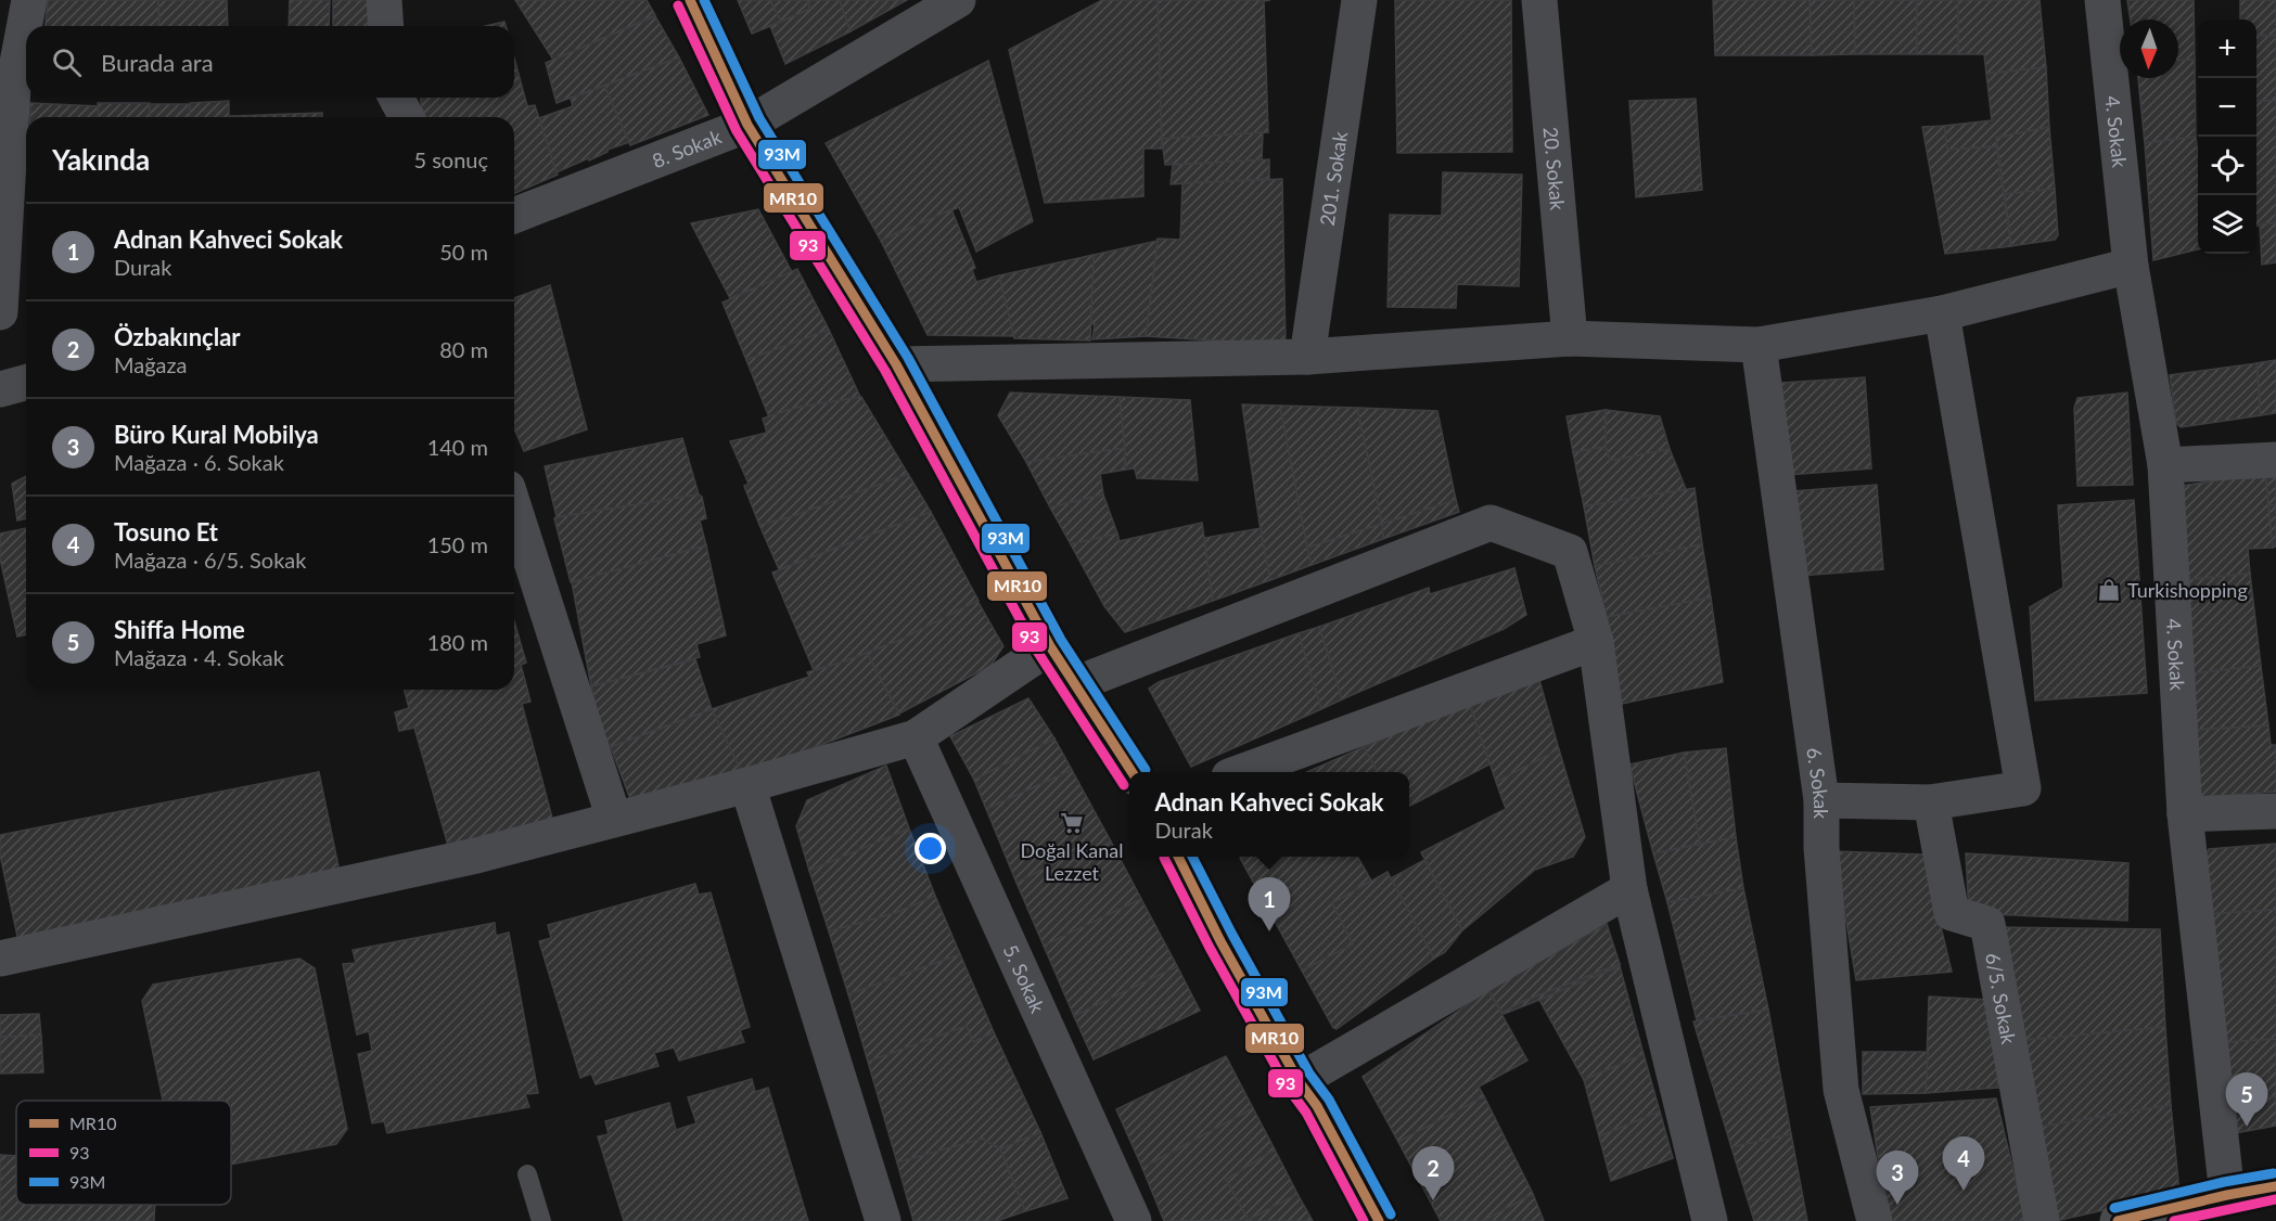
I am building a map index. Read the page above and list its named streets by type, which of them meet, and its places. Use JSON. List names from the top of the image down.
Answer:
{
  "streets": {
    "street": [
      "4. Sokak",
      "8. Sokak",
      "20. Sokak",
      "201. Sokak",
      "6. Sokak",
      "5. Sokak",
      "6/5. Sokak"
    ]
  },
  "places": {
    "shop": ["Turkishopping"],
    "supermarket": ["Doğal Kanal Lezzet"]
  },
  "lines": ["transit line MR10", "transit line 93M", "transit line 93"],
  "legend": ["MR10", "93", "93M"],
  "north": "bottom",
  "page": {
    "map_buttons": ["+", "−"],
    "search": "Burada ara",
    "heading": ["Yakında", "5 sonuç"],
    "list": [
      {
        "mark": "1",
        "name": "Adnan Kahveci Sokak",
        "note": "Durak",
        "value": "50 m"
      },
      {
        "mark": "2",
        "name": "Özbakınçlar",
        "note": "Mağaza",
        "value": "80 m"
      },
      {
        "mark": "3",
        "name": "Büro Kural Mobilya",
        "note": "Mağaza · 6. Sokak",
        "value": "140 m"
      },
      {
        "mark": "4",
        "name": "Tosuno Et",
        "note": "Mağaza · 6/5. Sokak",
        "value": "150 m"
      },
      {
        "mark": "5",
        "name": "Shiffa Home",
        "note": "Mağaza · 4. Sokak",
        "value": "180 m"
      }
    ],
    "popup": ["Adnan Kahveci Sokak", "Durak"],
    "pins": [
      "1",
      "5",
      "4",
      "2",
      "3"
    ]
  }
}
